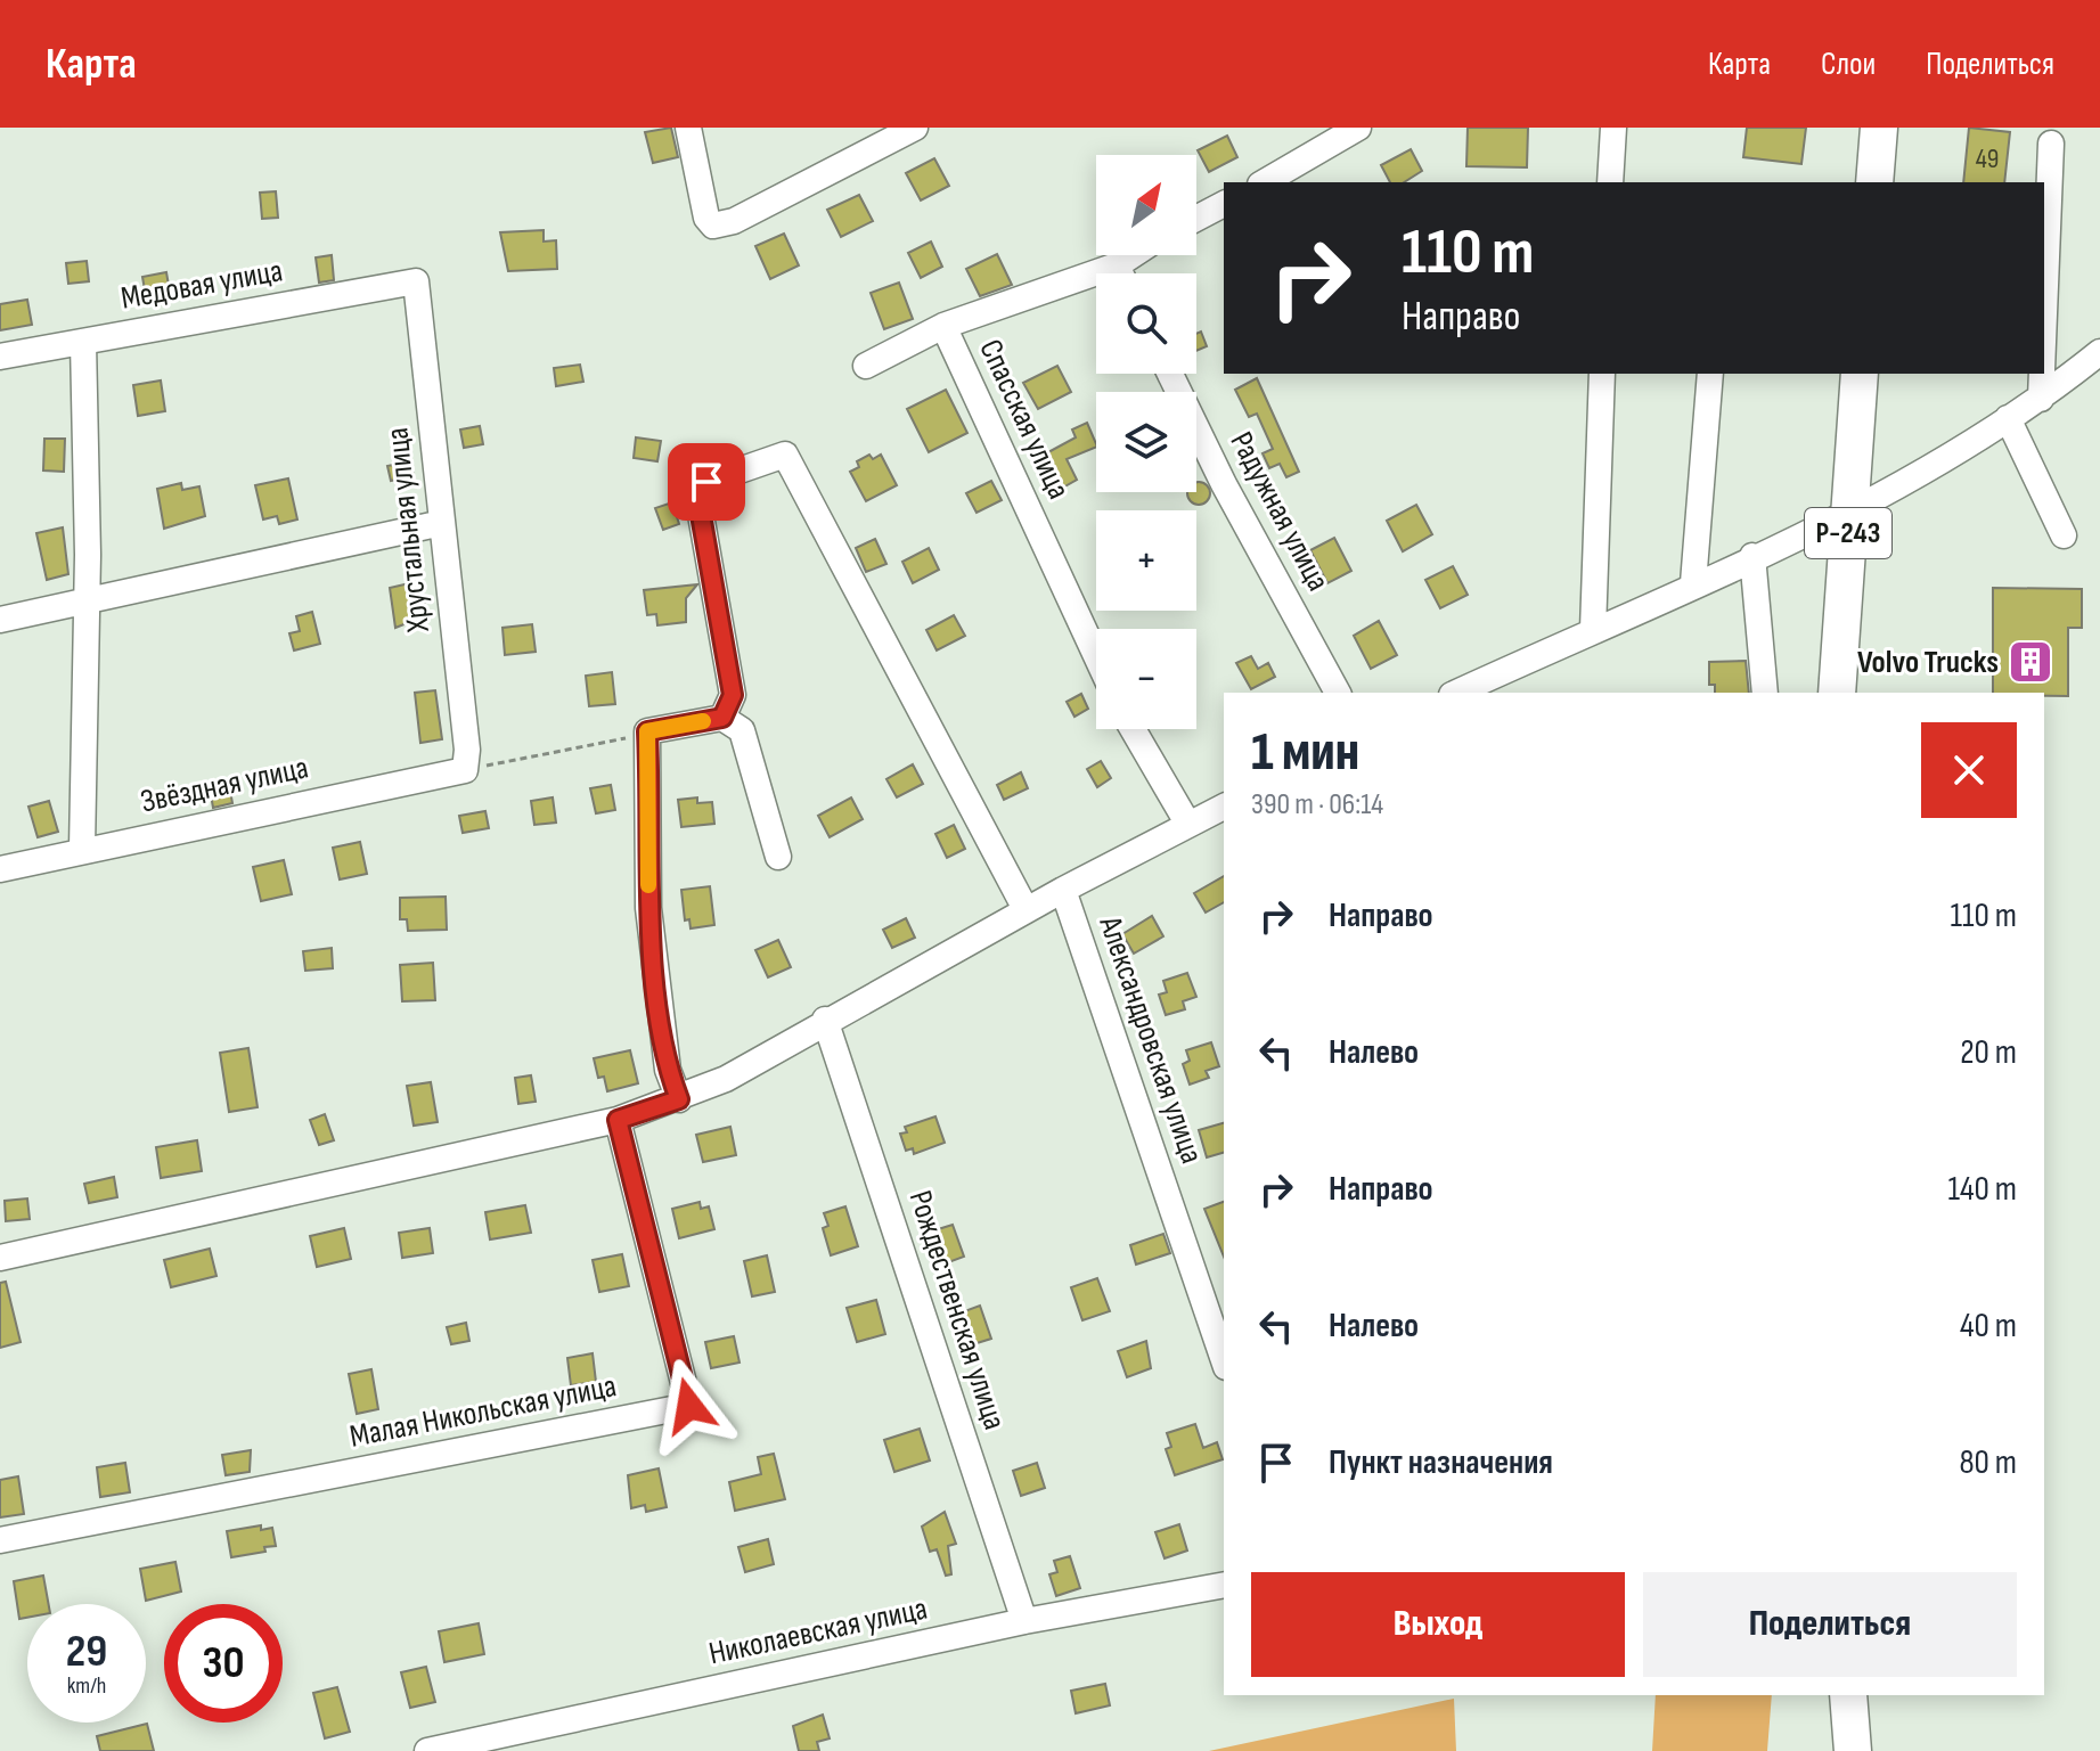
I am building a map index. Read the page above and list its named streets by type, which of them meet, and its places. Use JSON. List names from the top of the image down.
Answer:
{
  "streets": {
    "highway": ["Р-243"],
    "street": [
      "Медовая улица",
      "Спасская улица",
      "Радужная улица",
      "Хрустальная улица",
      "Звёздная улица",
      "Александровская улица",
      "Рождественская улица",
      "Малая Никольская улица",
      "Николаевская улица"
    ]
  },
  "crossings": [
    ["Медовая улица", "Хрустальная улица"],
    ["Хрустальная улица", "Звёздная улица"],
    ["Рождественская улица", "Николаевская улица"]
  ],
  "places": {
    "building": ["Volvo Trucks"]
  },
  "house_numbers": ["49"],
  "north": "top right",
  "page": {
    "header": "Карта",
    "nav": ["Карта", "Слои", "Поделиться"],
    "map_buttons": ["+", "−"],
    "turn": ["110 m", "Направо"],
    "heading": ["1 мин", "390 m · 06:14"],
    "list": [
      {
        "name": "Направо",
        "value": "110 m"
      },
      {
        "name": "Налево",
        "value": "20 m"
      },
      {
        "name": "Направо",
        "value": "140 m"
      },
      {
        "name": "Налево",
        "value": "40 m"
      },
      {
        "name": "Пункт назначения",
        "value": "80 m"
      }
    ],
    "buttons": ["Выход", "Поделиться"],
    "speed": "29 km/h",
    "limit": "30"
  }
}
